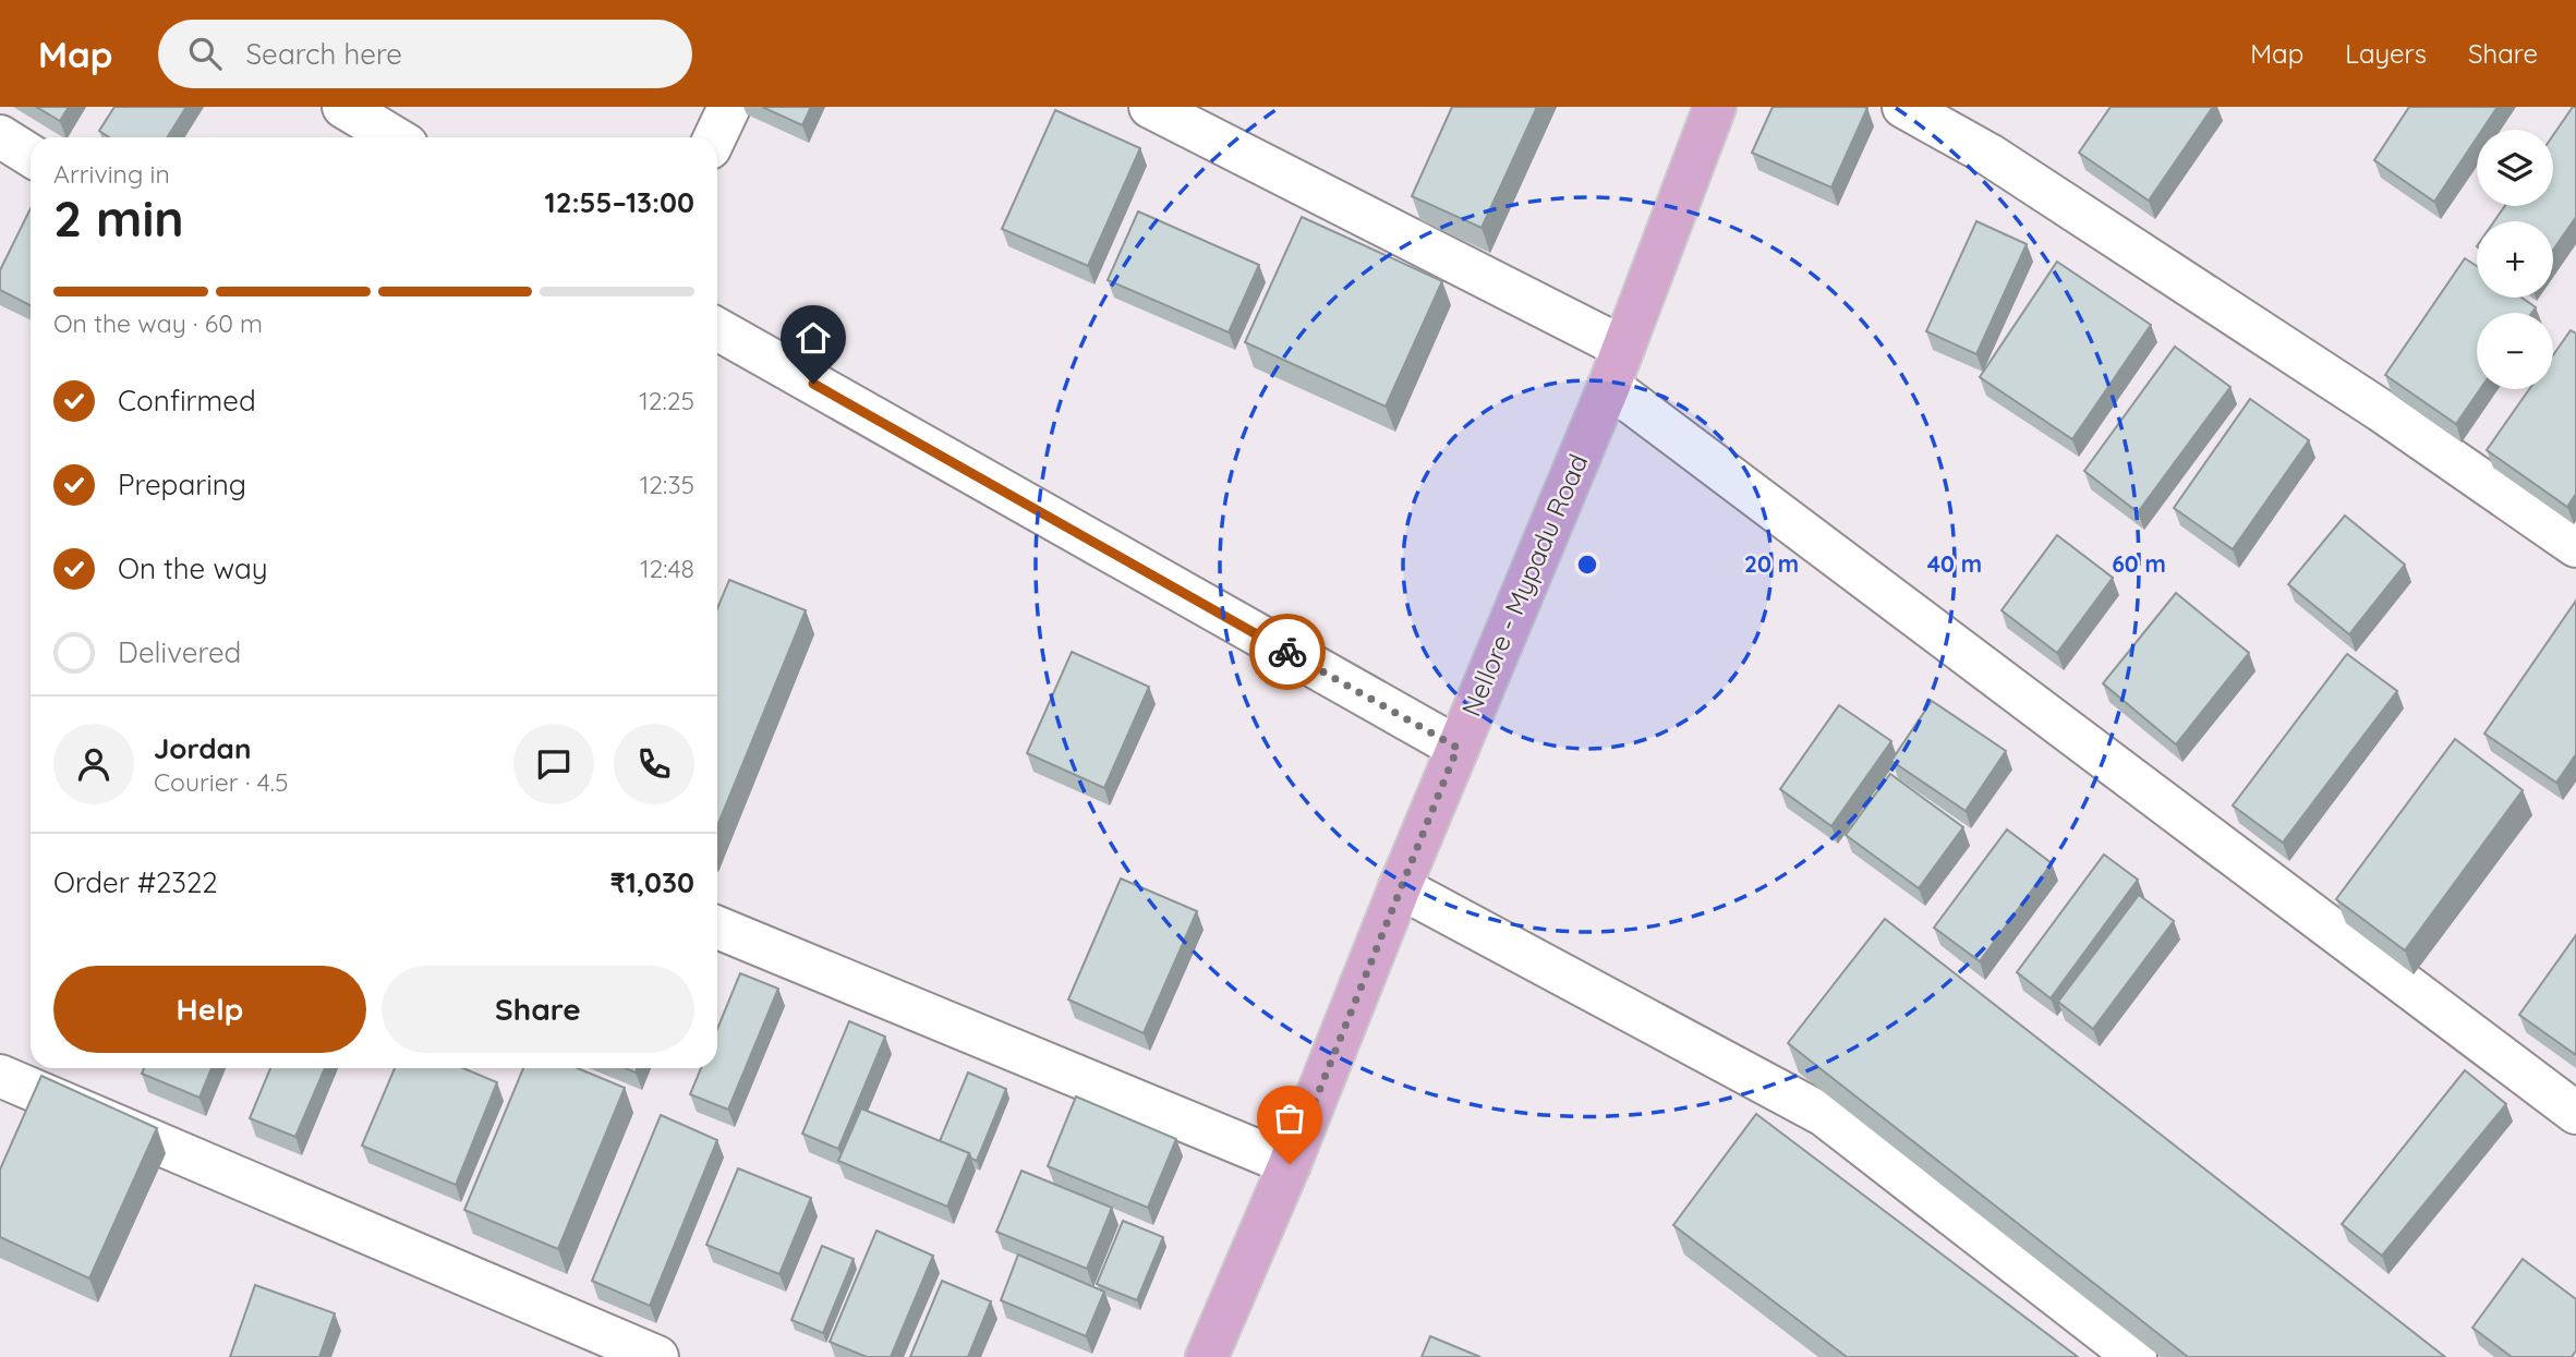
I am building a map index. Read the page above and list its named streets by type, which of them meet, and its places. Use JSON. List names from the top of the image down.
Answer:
{
  "streets": {
    "main road": ["Nellore - Mypadu Road"]
  },
  "page": {
    "header": "Map",
    "search": "Search here",
    "nav": ["Map", "Layers", "Share"],
    "map_buttons": ["+", "−"],
    "heading": ["2 min", "Arriving in", "12:55–13:00"],
    "panel": [
      "Jordan",
      "Courier · 4.5",
      "Order #2322",
      "₹1,030"
    ],
    "bar": "On the way · 60 m",
    "list": [
      ["Confirmed", "12:25"],
      ["Preparing", "12:35"],
      ["On the way", "12:48"],
      "Delivered"
    ],
    "buttons": ["Help", "Share"]
  },
  "rings": ["20 m", "40 m", "60 m"]
}
